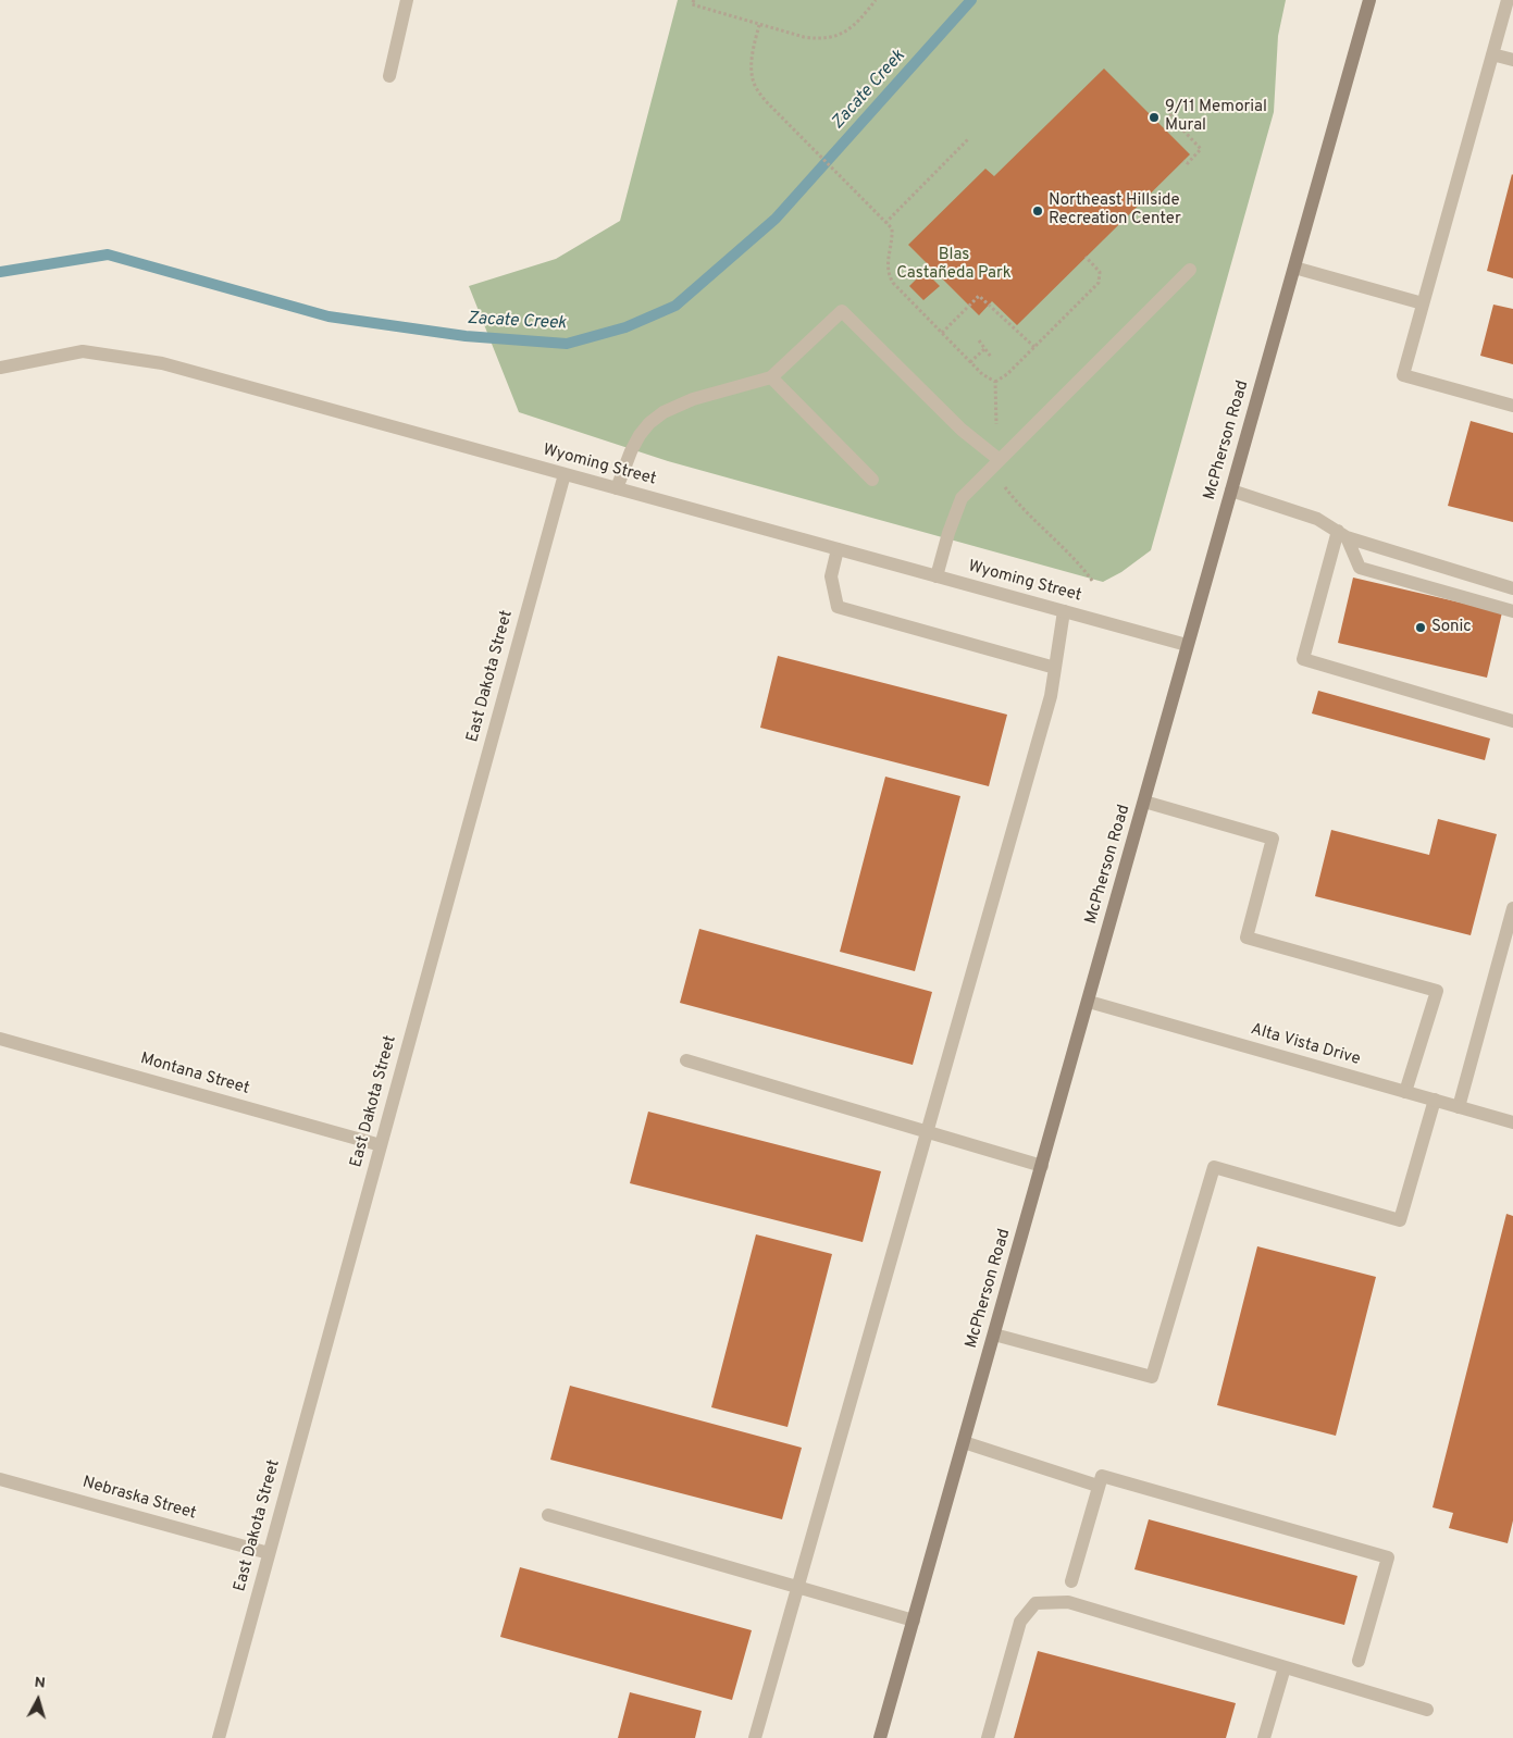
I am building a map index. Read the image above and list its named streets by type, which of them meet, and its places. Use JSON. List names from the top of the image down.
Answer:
{
  "streets": {
    "main road": ["McPherson Road"],
    "street": [
      "Wyoming Street",
      "East Dakota Street",
      "Alta Vista Drive",
      "Montana Street",
      "Nebraska Street"
    ]
  },
  "crossings": [
    ["McPherson Road", "Wyoming Street"],
    ["McPherson Road", "Alta Vista Drive"],
    ["Wyoming Street", "East Dakota Street"],
    ["East Dakota Street", "Montana Street"],
    ["East Dakota Street", "Nebraska Street"]
  ],
  "water": ["Zacate Creek"],
  "parks": ["Blas Castañeda Park"],
  "places": ["9/11 Memorial Mural", "Northeast Hillside Recreation Center", "Sonic"],
  "north": "top"
}
